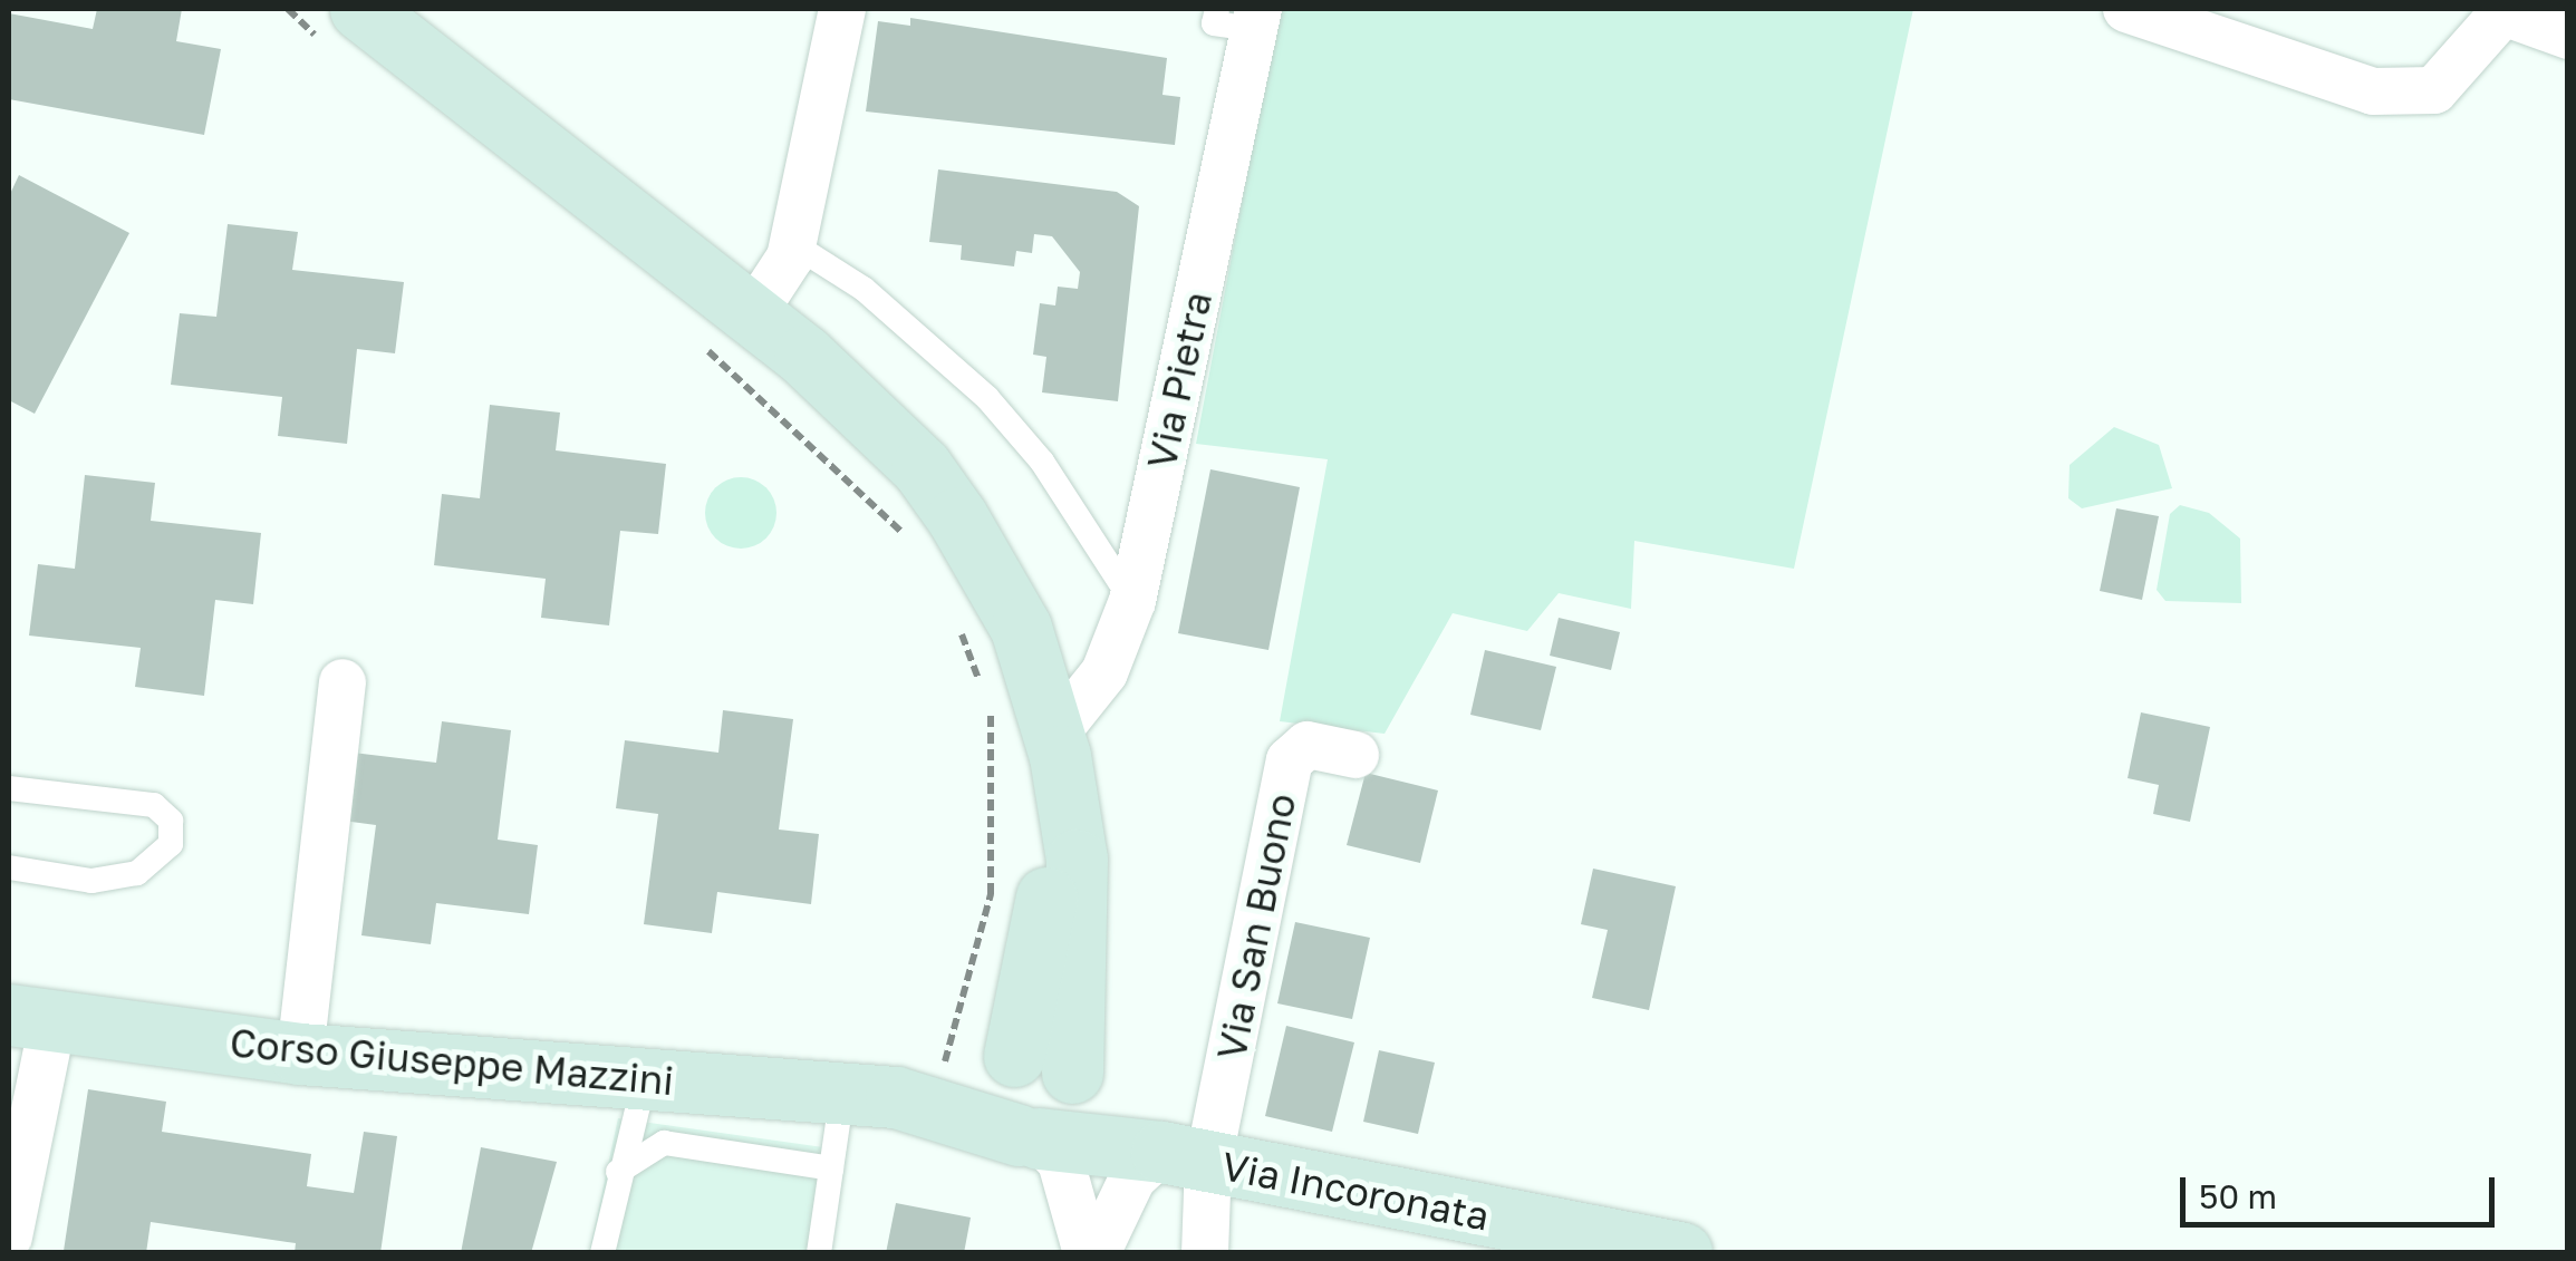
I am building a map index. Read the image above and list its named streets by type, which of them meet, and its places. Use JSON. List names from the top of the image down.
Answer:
{
  "streets": {
    "main road": ["Corso Giuseppe Mazzini", "Via Incoronata"],
    "street": ["Via Pietra", "Via San Buono"]
  },
  "crossings": [
    ["Via San Buono", "Via Incoronata"],
    ["Corso Giuseppe Mazzini", "Via Incoronata"]
  ],
  "scale_bar": "50 m"
}
